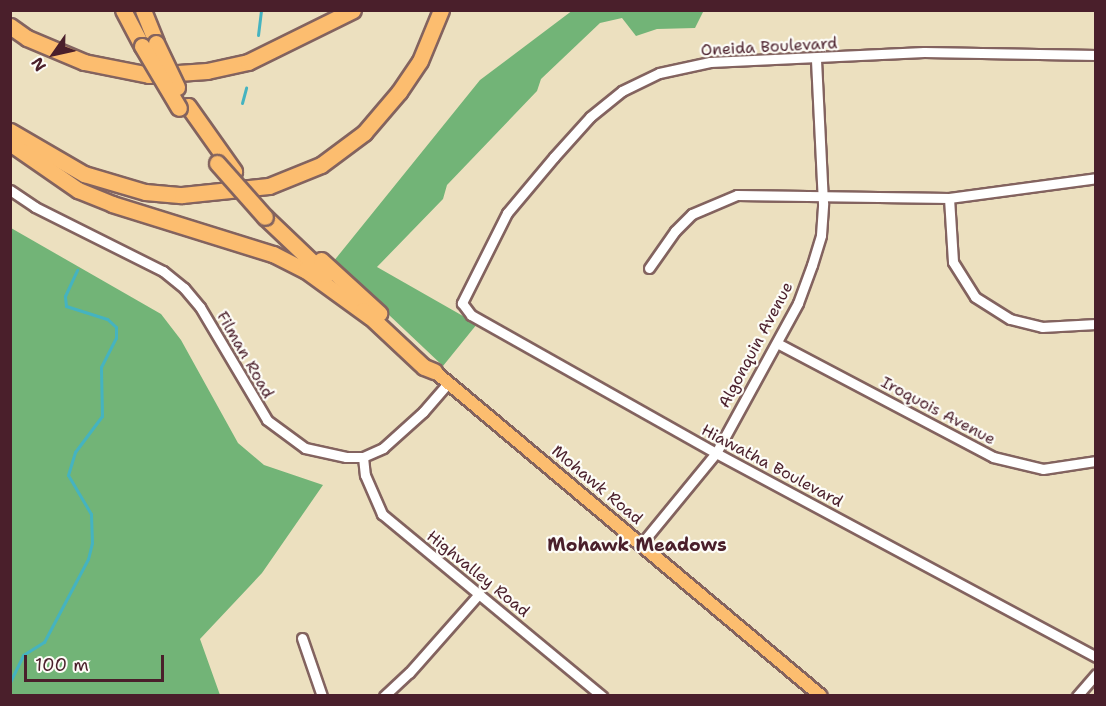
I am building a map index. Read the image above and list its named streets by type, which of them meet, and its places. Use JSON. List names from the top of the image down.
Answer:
{
  "streets": {
    "main road": ["Mohawk Road"],
    "street": [
      "Oneida Boulevard",
      "Algonquin Avenue",
      "Filman Road",
      "Iroquois Avenue",
      "Hiawatha Boulevard",
      "Highvalley Road"
    ]
  },
  "crossings": [
    ["Oneida Boulevard", "Algonquin Avenue"],
    ["Oneida Boulevard", "Hiawatha Boulevard"],
    ["Algonquin Avenue", "Iroquois Avenue"],
    ["Algonquin Avenue", "Hiawatha Boulevard"],
    ["Algonquin Avenue", "Mohawk Road"],
    ["Filman Road", "Highvalley Road"]
  ],
  "districts": ["Mohawk Meadows"],
  "scale_bar": "100 m",
  "north": "bottom left"
}
